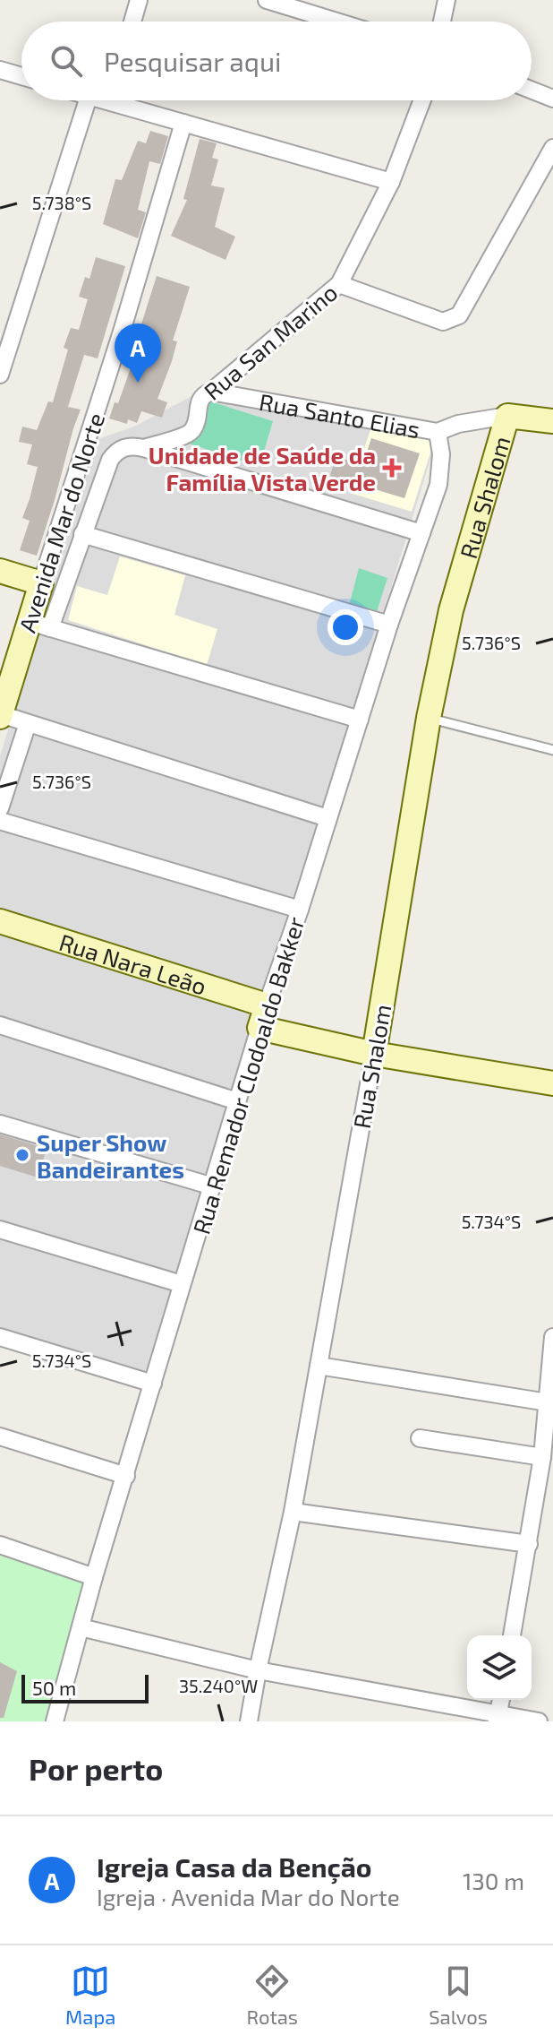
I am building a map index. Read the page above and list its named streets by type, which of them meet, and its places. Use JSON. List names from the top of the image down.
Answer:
{
  "streets": {
    "street": [
      "Rua San Marino",
      "Rua Santo Elias",
      "Rua Shalom",
      "Avenida Mar do Norte",
      "Rua Nara Leão",
      "Rua Remador Clodoaldo Bakker"
    ]
  },
  "crossings": [
    ["Rua San Marino", "Rua Santo Elias"],
    ["Rua Santo Elias", "Rua Shalom"],
    ["Rua Santo Elias", "Rua Remador Clodoaldo Bakker"],
    ["Rua Nara Leão", "Rua Remador Clodoaldo Bakker"]
  ],
  "places": {
    "health": ["Unidade de Saúde da Família Vista Verde"],
    "other": ["Super Show Bandeirantes"]
  },
  "scale_bar": "50 m",
  "page": {
    "search": "Pesquisar aqui",
    "pins": "A",
    "scale": "50 m",
    "heading": "Por perto",
    "list": [
      {
        "mark": "A",
        "name": "Igreja Casa da Benção",
        "note": "Igreja · Avenida Mar do Norte",
        "value": "130 m"
      }
    ],
    "nav": ["Mapa", "Rotas", "Salvos"]
  },
  "coordinates": [
    "5.738°S",
    "5.736°S",
    "5.734°S",
    "35.240°W"
  ]
}
